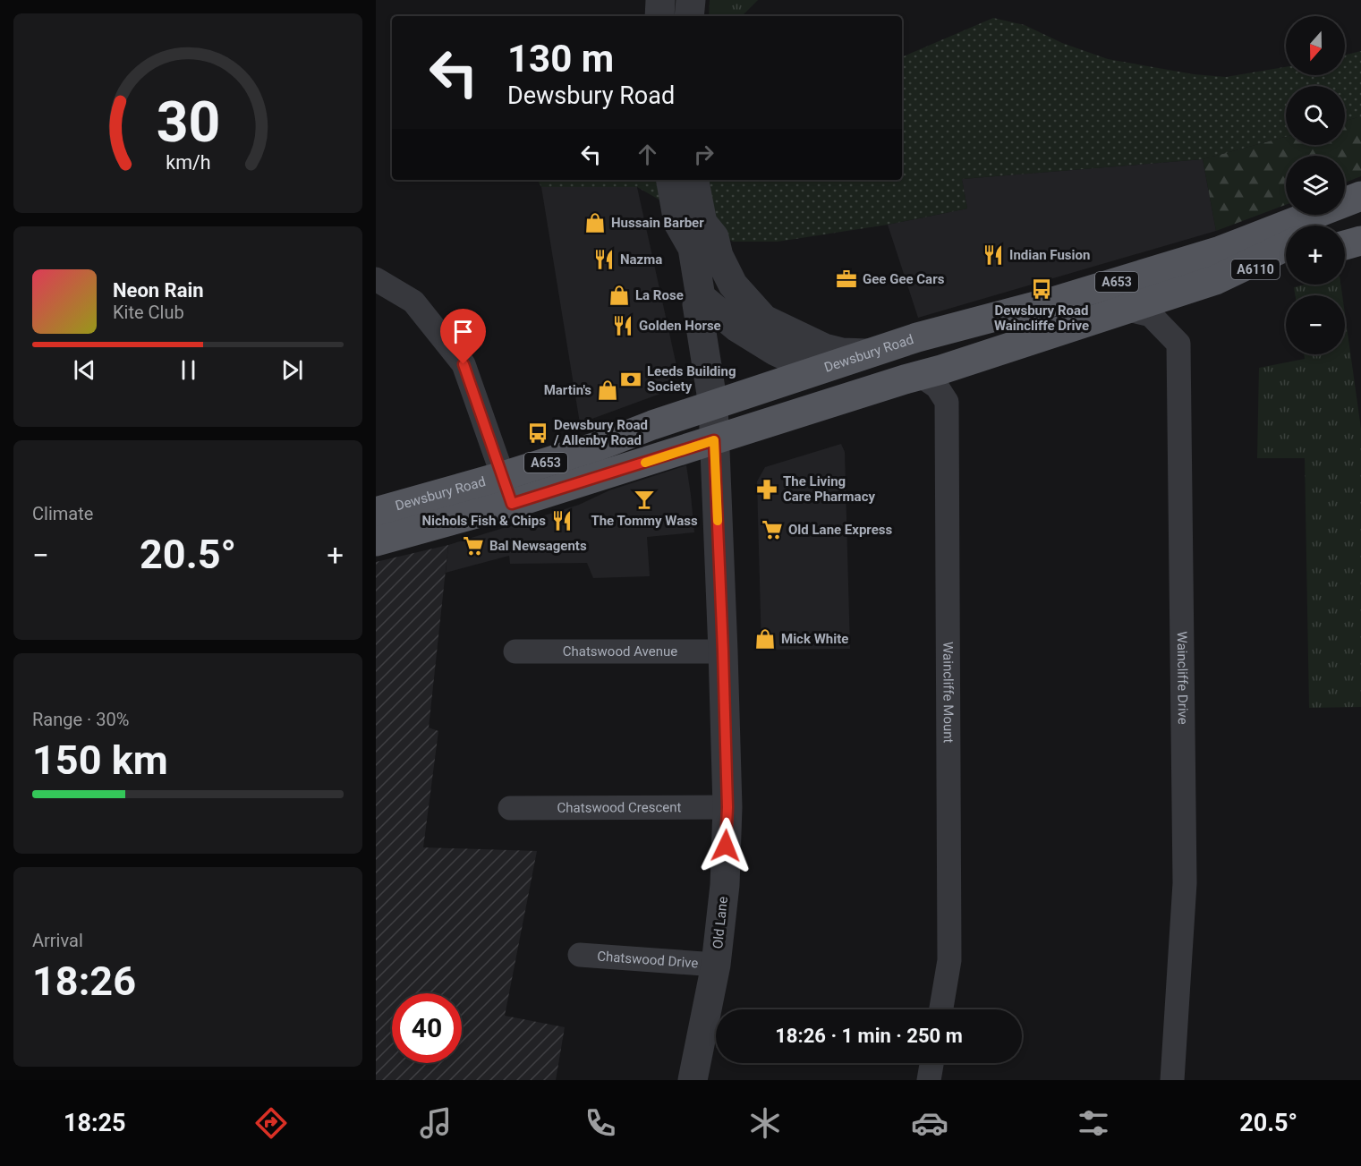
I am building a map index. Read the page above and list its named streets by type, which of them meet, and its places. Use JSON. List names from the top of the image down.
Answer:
{
  "streets": {
    "main road": ["A6110", "A653", "Dewsbury Road"],
    "street": [
      "Chatswood Avenue",
      "Waincliffe Drive",
      "Waincliffe Mount",
      "Chatswood Crescent",
      "Old Lane",
      "Chatswood Drive"
    ]
  },
  "crossings": [
    ["A6110", "Dewsbury Road"],
    ["Dewsbury Road", "Waincliffe Drive"],
    ["Dewsbury Road", "Waincliffe Mount"],
    ["Dewsbury Road", "Old Lane"],
    ["Chatswood Avenue", "Old Lane"],
    ["Chatswood Crescent", "Old Lane"],
    ["Old Lane", "Chatswood Drive"]
  ],
  "places": {
    "shop": [
      "Hussain Barber",
      "La Rose",
      "Martin's",
      "Mick White"
    ],
    "restaurant": [
      "Indian Fusion",
      "Nazma",
      "Golden Horse",
      "Nichols Fish & Chips"
    ],
    "office": ["Gee Gee Cars"],
    "bus stop": ["Dewsbury Road Waincliffe Drive", "Dewsbury Road / Allenby Road"],
    "bank": ["Leeds Building Society"],
    "pharmacy": ["The Living Care Pharmacy"],
    "bar": ["The Tommy Wass"],
    "supermarket": ["Old Lane Express", "Bal Newsagents"]
  },
  "north": "bottom",
  "page": {
    "map_buttons": ["+", "−"],
    "turn": ["130 m", "Dewsbury Road"],
    "song": ["Neon Rain", "Kite Club"],
    "tile": [
      "Climate",
      ["Range · 30%", "150 km"],
      ["Arrival", "18:26"]
    ],
    "heat": ["−", "20.5°", "+"],
    "limit": "40",
    "trip": "18:26 · 1 min · 250 m",
    "tabs": ["18:25", "20.5°"],
    "gauge": ["30", "km/h"]
  }
}
